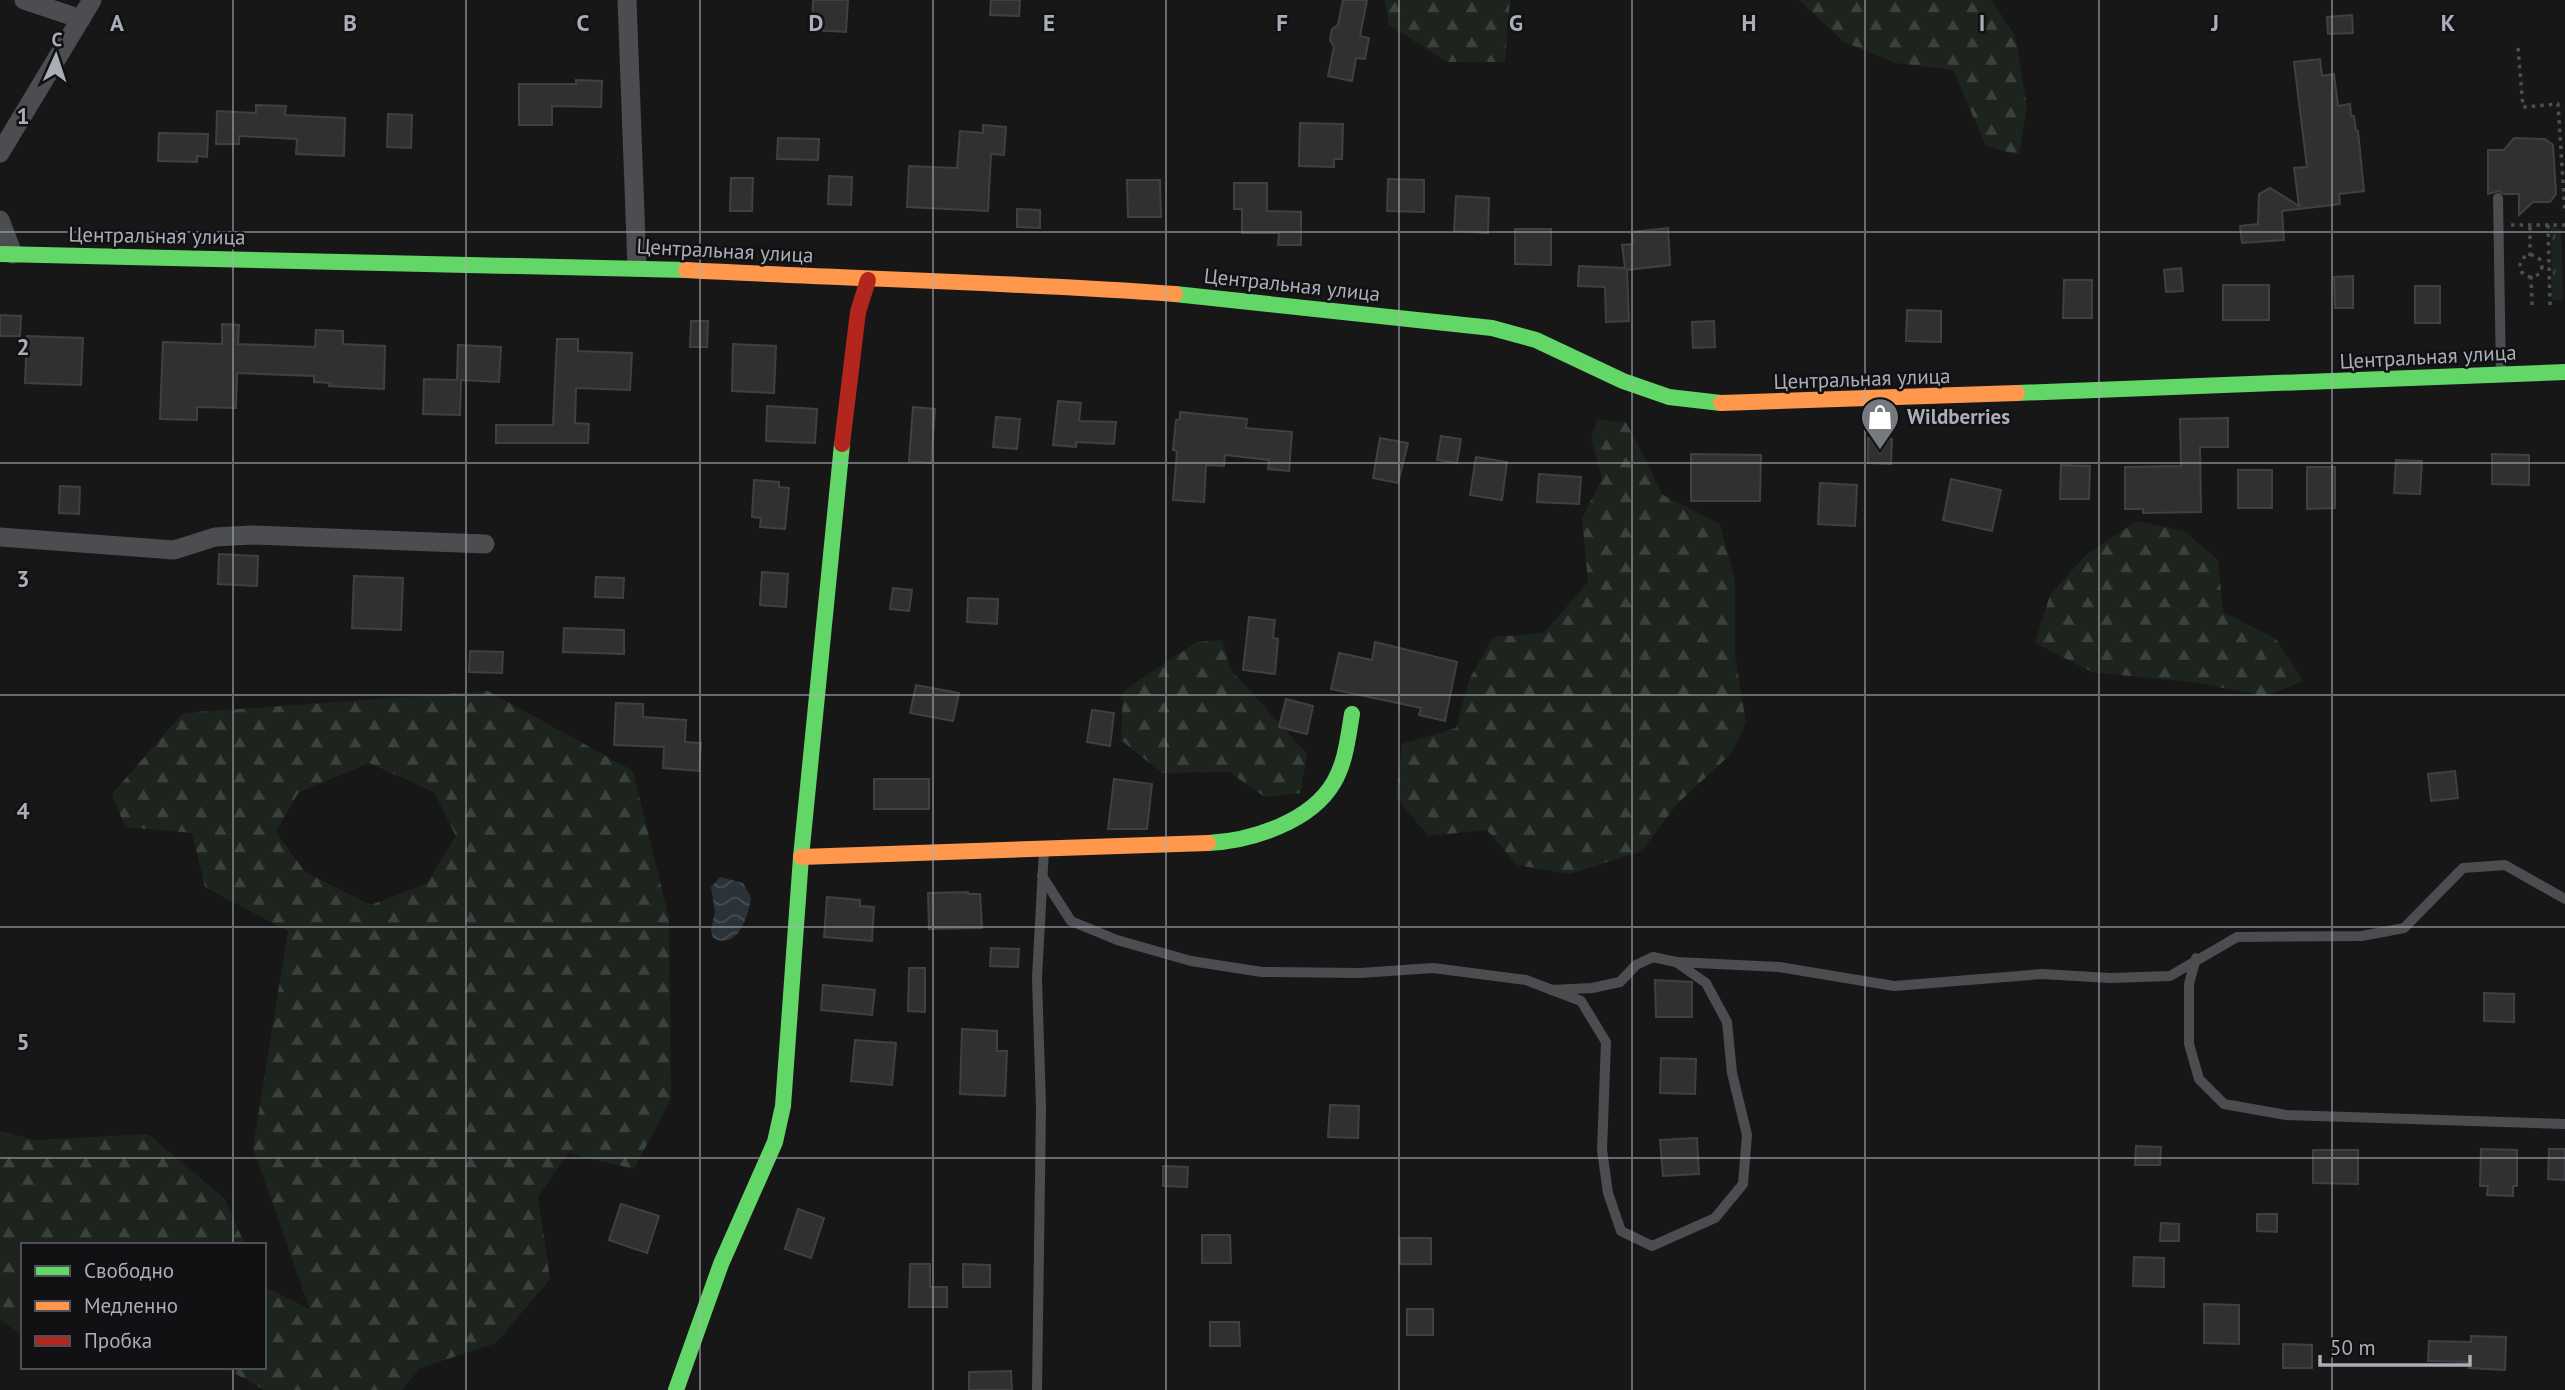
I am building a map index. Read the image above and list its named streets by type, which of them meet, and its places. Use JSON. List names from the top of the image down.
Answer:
{
  "streets": {
    "street": ["Центральная улица"]
  },
  "places": {
    "shop": ["Wildberries"]
  },
  "legend": ["Свободно", "Медленно", "Пробка"],
  "scale_bar": "50 m",
  "north": "top",
  "grid": {
    "columns": [
      "A",
      "B",
      "C",
      "D",
      "E",
      "F",
      "G",
      "H",
      "I",
      "J",
      "K"
    ],
    "rows": [
      "1",
      "2",
      "3",
      "4",
      "5"
    ]
  }
}
